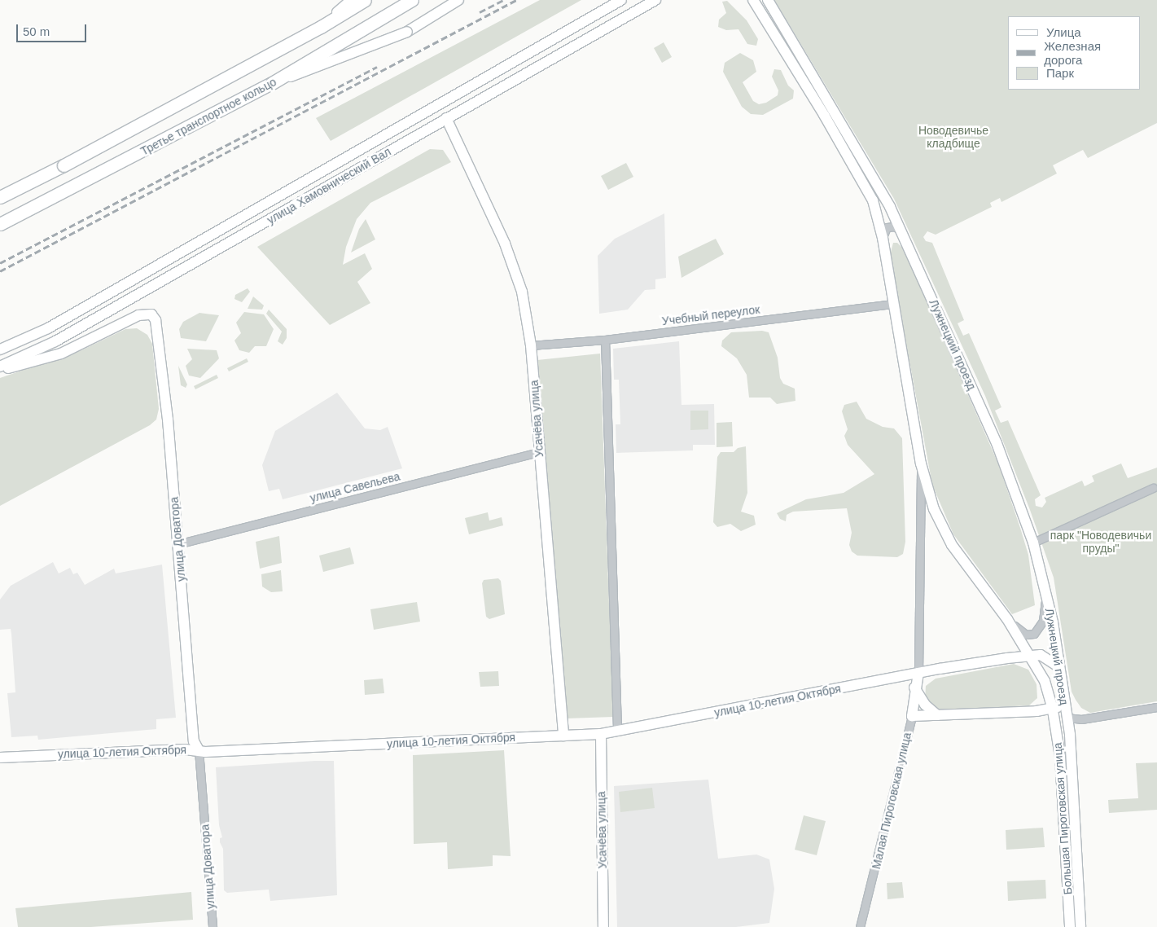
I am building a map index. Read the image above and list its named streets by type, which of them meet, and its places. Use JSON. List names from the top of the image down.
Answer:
{
  "streets": {
    "main road": [
      "Третье транспортное кольцо",
      "улица Хамовнический Вал",
      "Лужнецкий проезд",
      "Усачёва улица",
      "улица Доватора",
      "улица 10-летия Октября",
      "Малая Пироговская улица",
      "Большая Пироговская улица"
    ],
    "street": ["Учебный переулок", "улица Савельева"]
  },
  "crossings": [
    ["улица Хамовнический Вал", "Усачёва улица"],
    ["Учебный переулок", "Усачёва улица"],
    ["Лужнецкий проезд", "улица 10-летия Октября"],
    ["Лужнецкий проезд", "Большая Пироговская улица"],
    ["Усачёва улица", "улица Савельева"],
    ["Усачёва улица", "улица 10-летия Октября"],
    ["улица Савельева", "улица Доватора"],
    ["улица Доватора", "улица 10-летия Октября"],
    ["улица 10-летия Октября", "Малая Пироговская улица"],
    ["улица 10-летия Октября", "Большая Пироговская улица"]
  ],
  "parks": ["Новодевичье кладбище", "парк \"Новодевичьи пруды\""],
  "legend": ["Улица", "Железная дорога", "Парк"],
  "scale_bar": "50 m"
}
